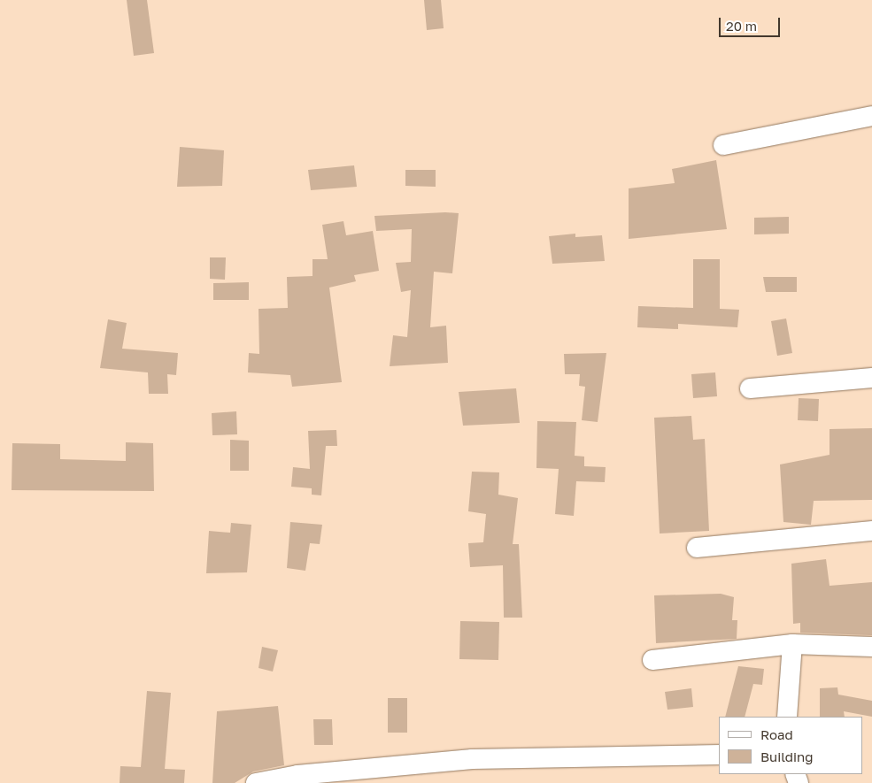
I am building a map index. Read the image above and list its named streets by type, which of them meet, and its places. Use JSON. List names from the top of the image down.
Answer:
{
  "legend": ["Road", "Building"],
  "scale_bar": "20 m"
}
